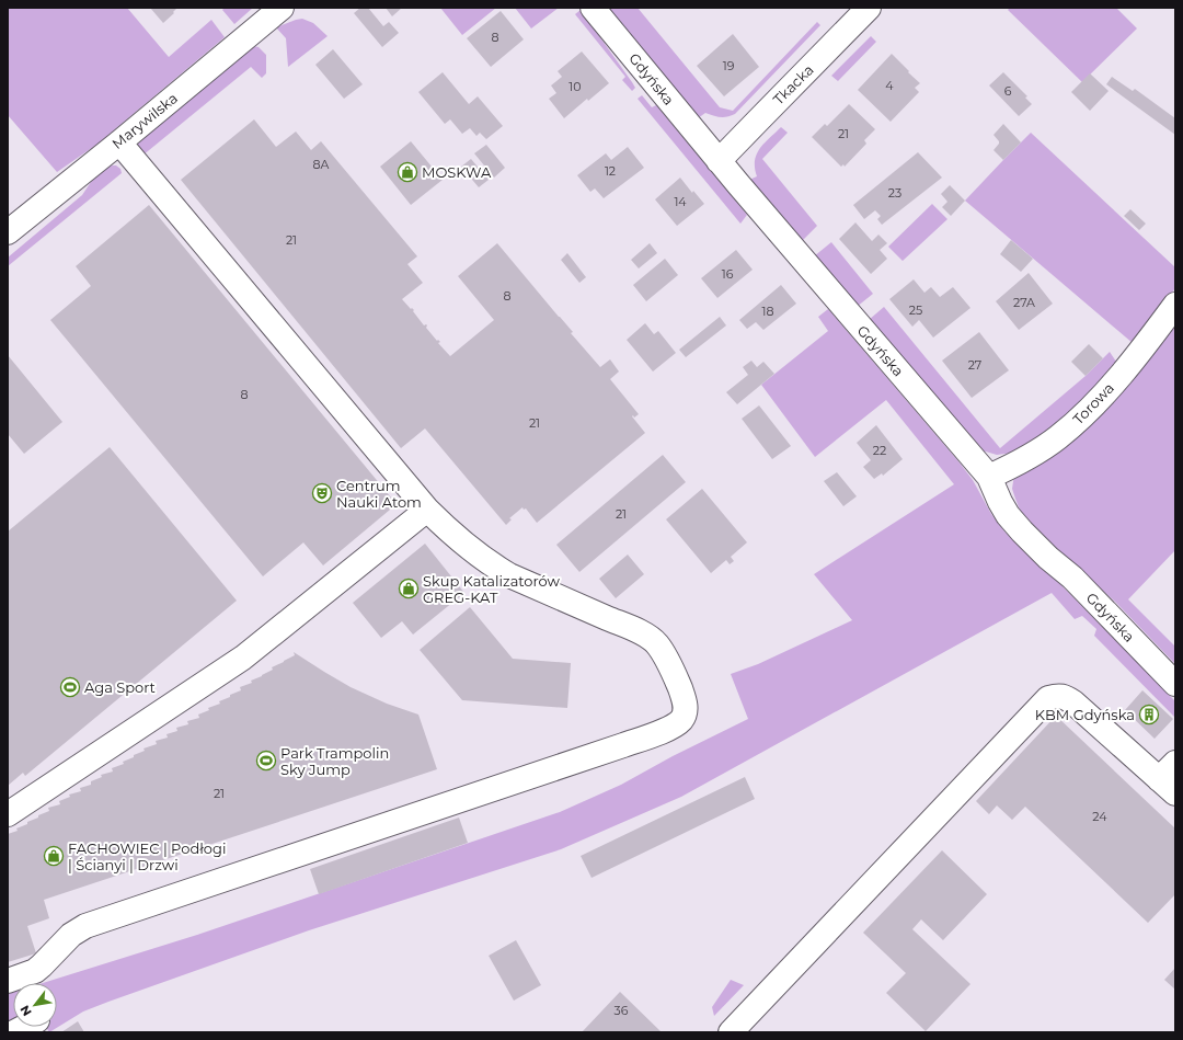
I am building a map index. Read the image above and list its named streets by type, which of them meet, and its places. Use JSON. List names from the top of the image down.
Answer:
{
  "streets": {
    "street": [
      "Gdyńska",
      "Tkacka",
      "Marywilska",
      "Torowa"
    ]
  },
  "crossings": [
    ["Gdyńska", "Tkacka"],
    ["Gdyńska", "Torowa"]
  ],
  "places": {
    "shop": ["MOSKWA", "Skup Katalizatorów GREG-KAT", "FACHOWIEC | Podłogi | Ścianyi | Drzwi"],
    "theatre": ["Centrum Nauki Atom"],
    "sports": ["Aga Sport", "Park Trampolin Sky Jump"],
    "building": ["KBM Gdyńska"]
  },
  "house_numbers": [
    "8",
    "19",
    "4",
    "10",
    "6",
    "21",
    "8A",
    "12",
    "23",
    "14",
    "21",
    "16",
    "8",
    "27A",
    "25",
    "18",
    "27",
    "8",
    "21",
    "22",
    "21",
    "21",
    "24",
    "36"
  ],
  "north": "bottom left"
}
